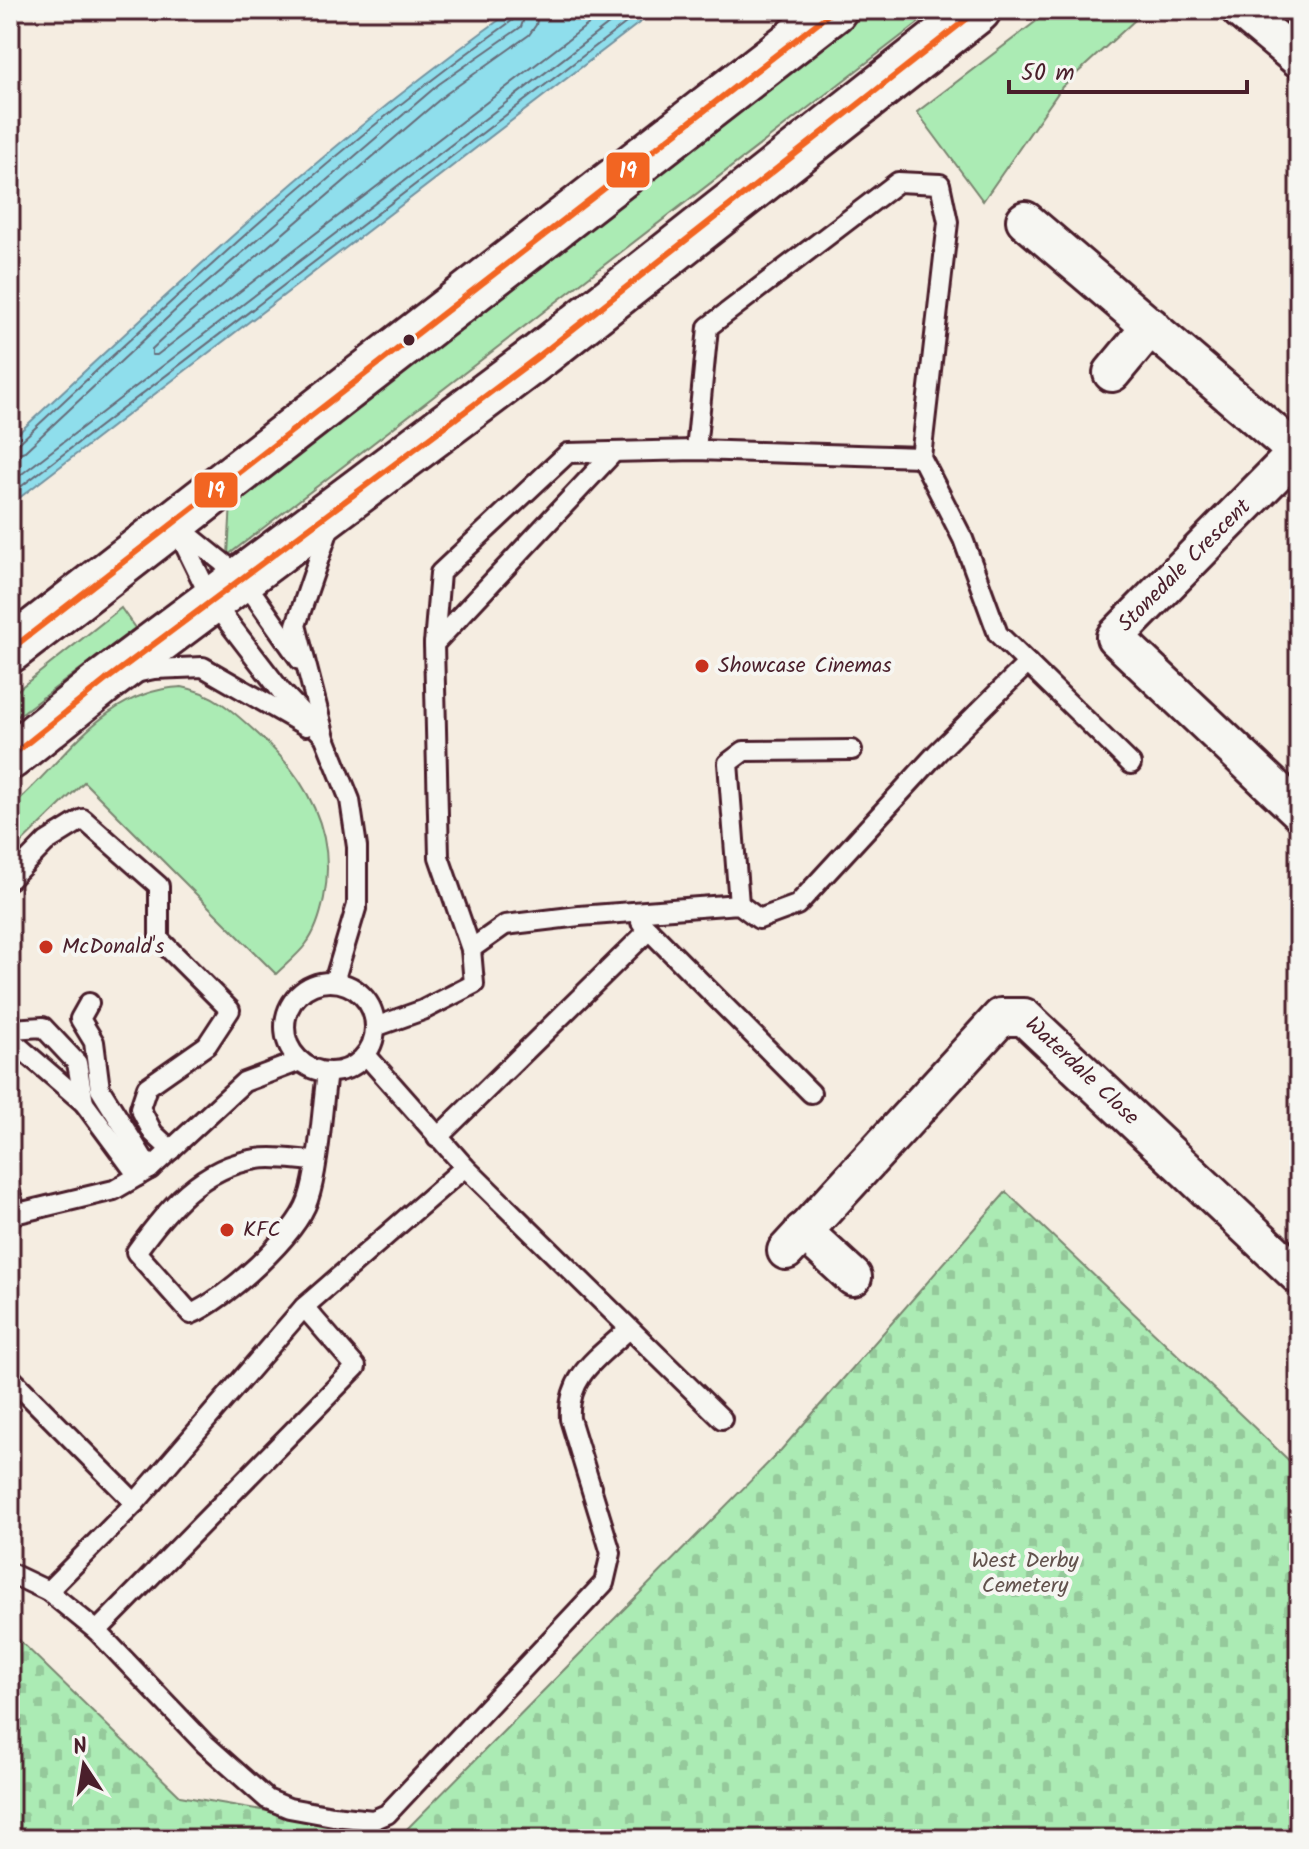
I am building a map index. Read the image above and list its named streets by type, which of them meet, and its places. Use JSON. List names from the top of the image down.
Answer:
{
  "streets": {
    "street": ["Stonedale Crescent", "Waterdale Close"]
  },
  "parks": ["West Derby Cemetery"],
  "places": ["Showcase Cinemas", "McDonald's", "KFC"],
  "lines": ["transit line 19"],
  "scale_bar": "50 m",
  "north": "top"
}
